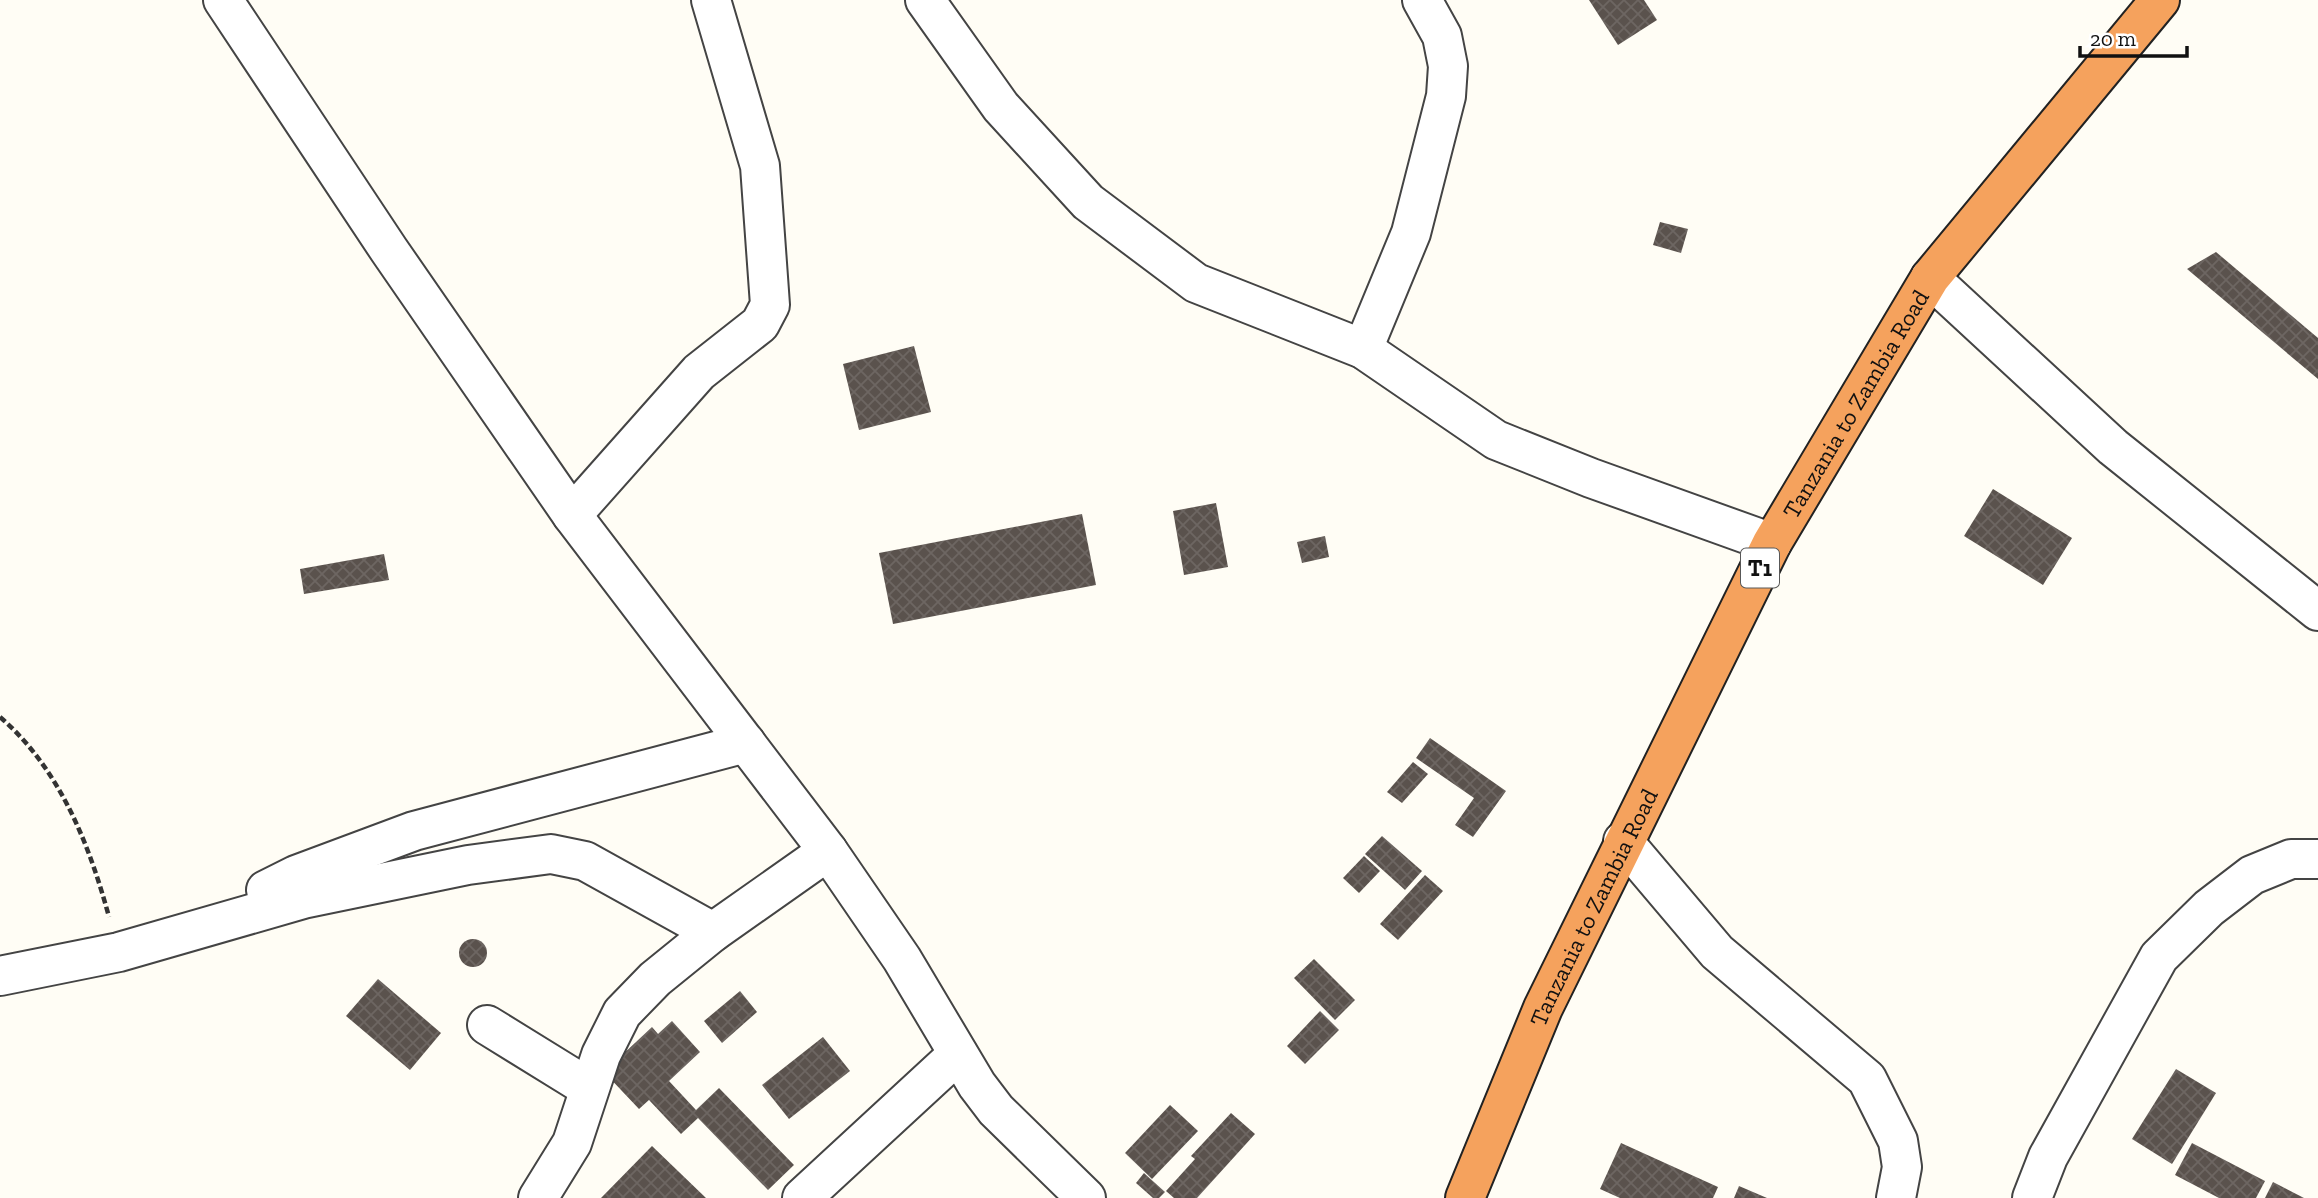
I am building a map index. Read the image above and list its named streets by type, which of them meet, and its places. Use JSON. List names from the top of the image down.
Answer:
{
  "streets": {
    "highway": ["Tanzania to Zambia Road", "T1"]
  },
  "scale_bar": "20 m"
}
